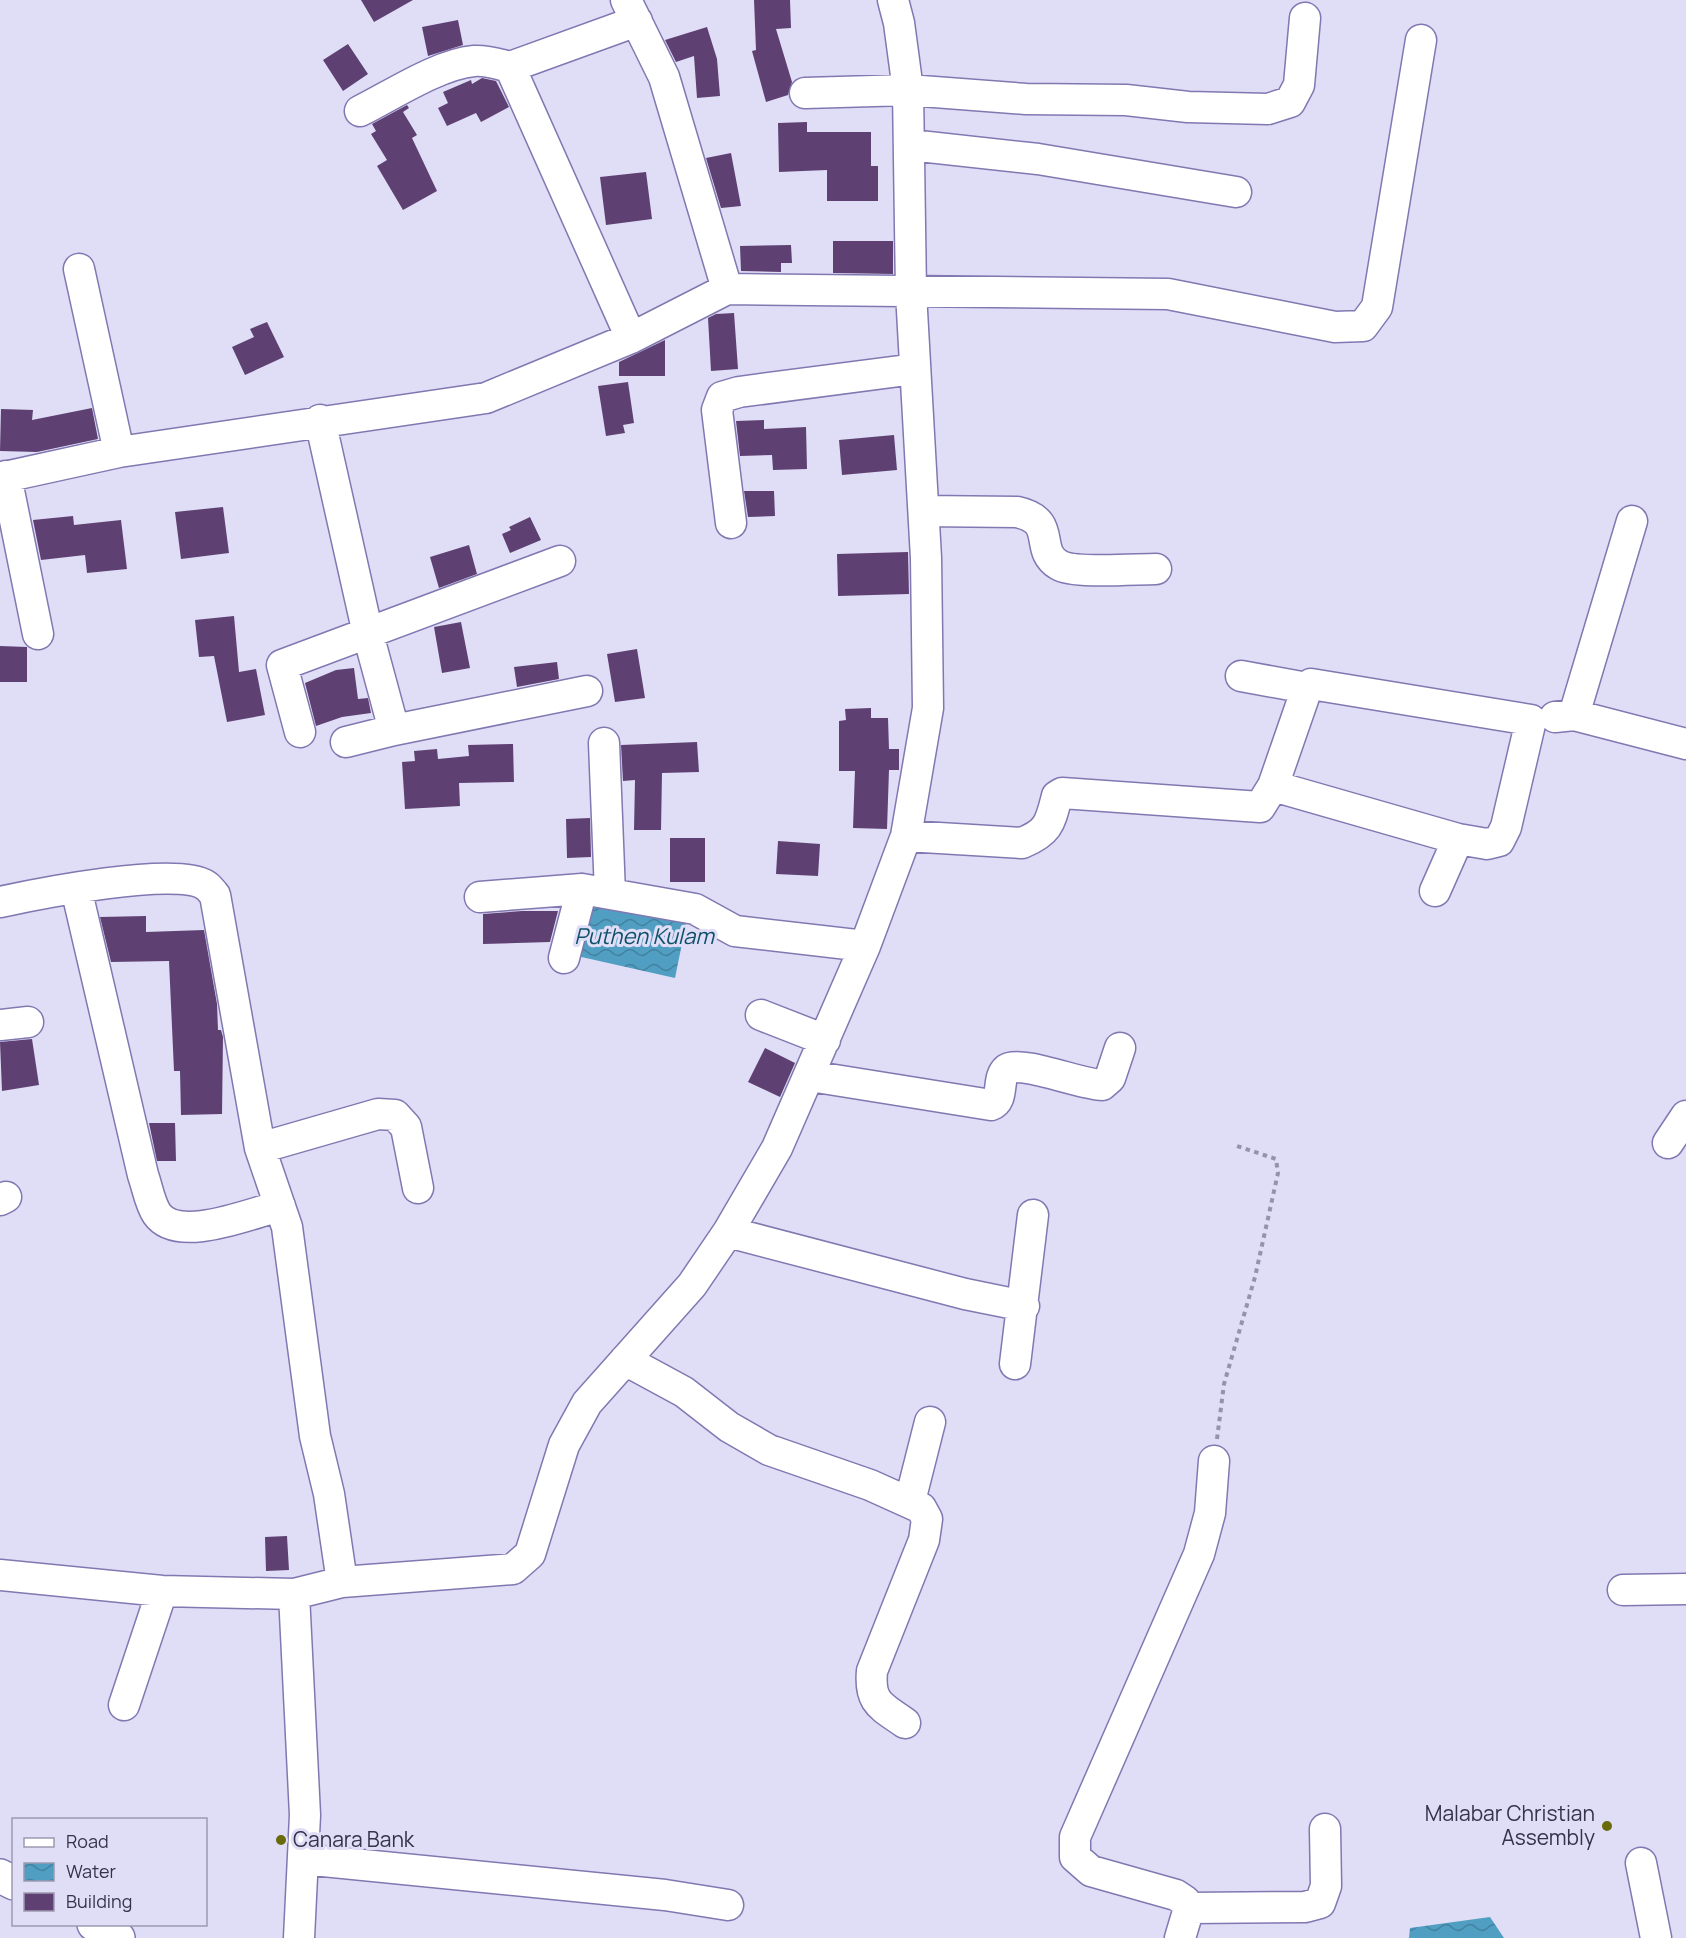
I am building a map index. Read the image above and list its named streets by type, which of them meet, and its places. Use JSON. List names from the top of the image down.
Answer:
{
  "water": ["Puthen Kulam"],
  "places": ["Malabar Christian Assembly", "Canara Bank"],
  "legend": ["Road", "Water", "Building"]
}
